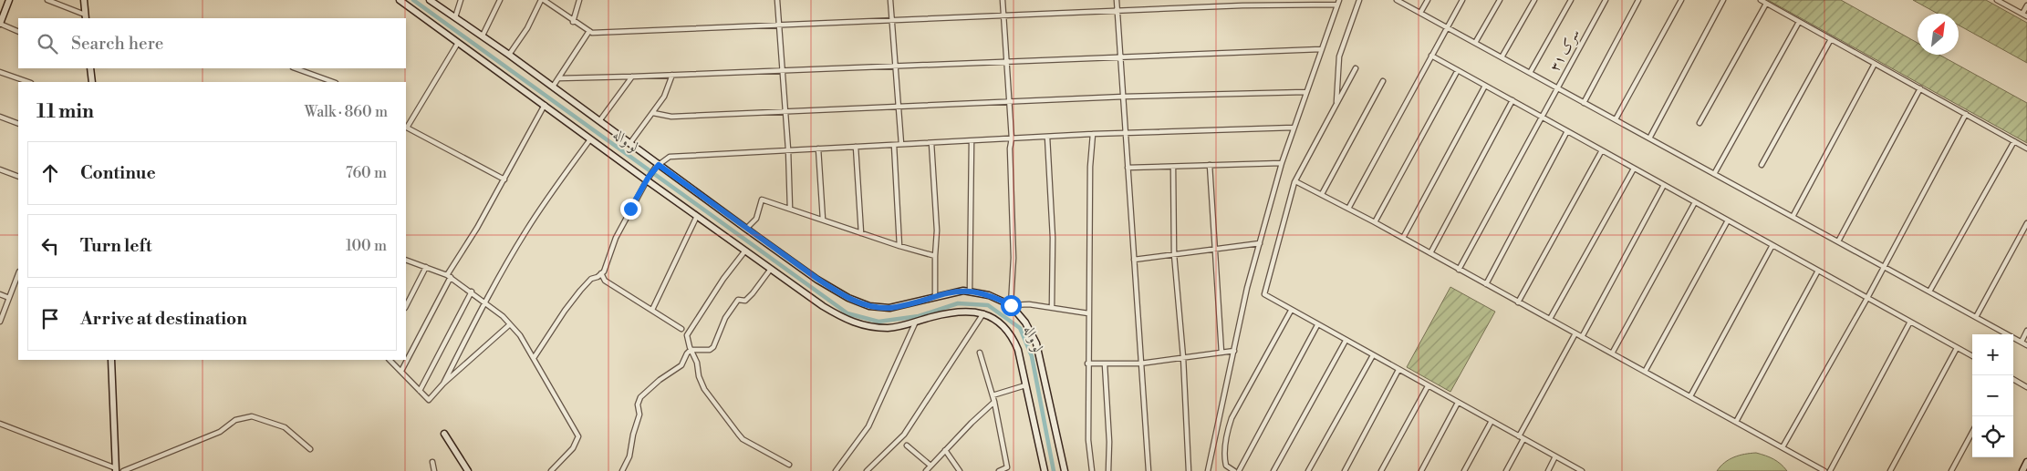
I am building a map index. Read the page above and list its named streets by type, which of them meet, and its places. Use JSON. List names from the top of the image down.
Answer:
{
  "streets": {
    "street": ["سرک ۳۱"]
  },
  "water": ["لو واله"],
  "north": "top right",
  "page": {
    "search": "Search here",
    "heading": ["11 min", "Walk · 860 m"],
    "list": [
      ["Continue", "760 m"],
      ["Turn left", "100 m"],
      "Arrive at destination"
    ],
    "map_buttons": ["+", "−"]
  }
}
